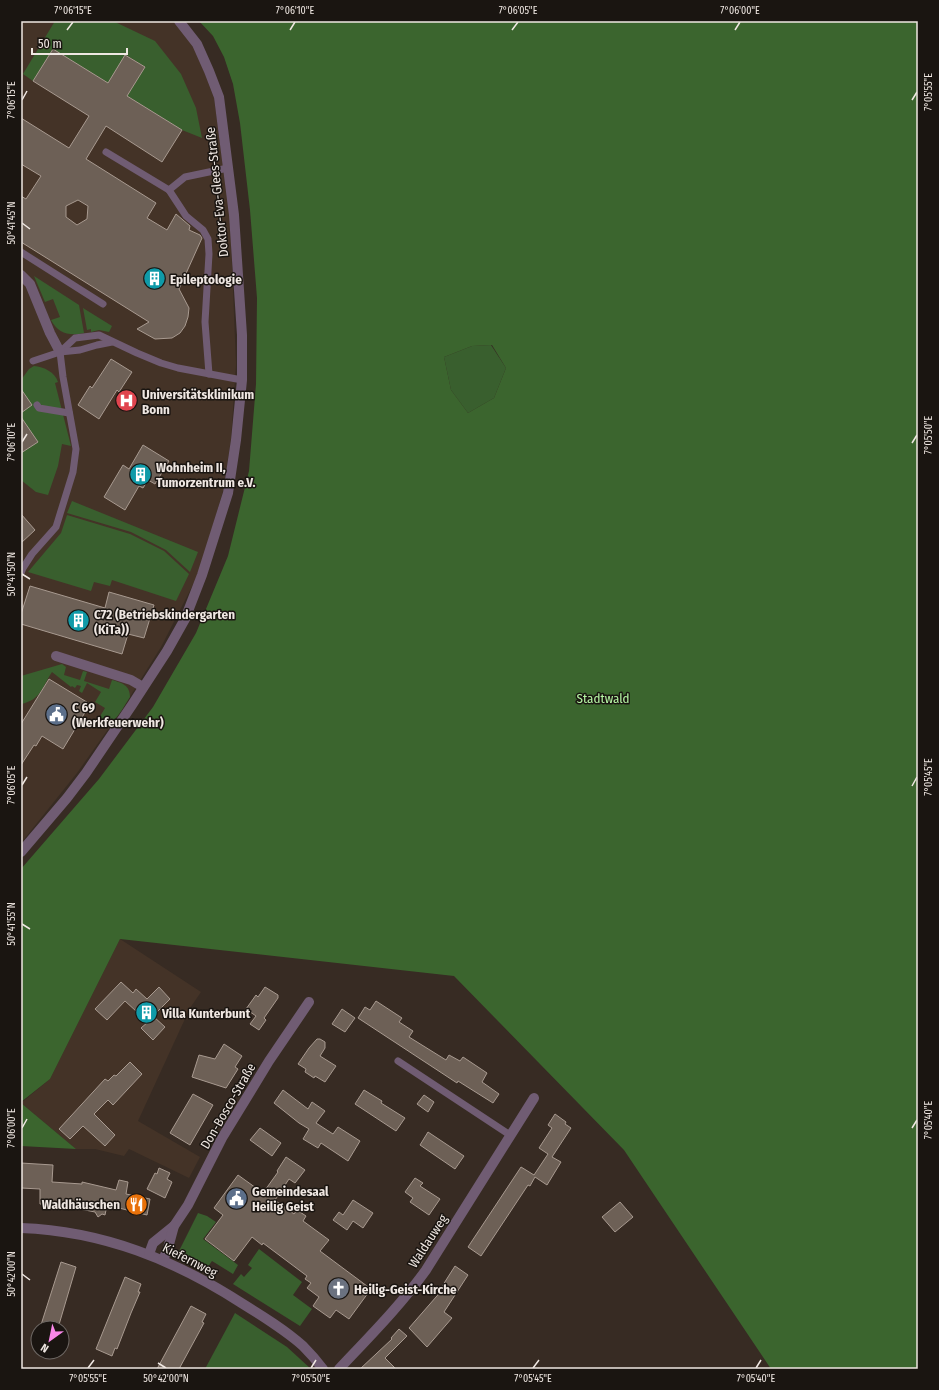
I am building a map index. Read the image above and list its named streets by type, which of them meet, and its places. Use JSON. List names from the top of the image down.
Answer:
{
  "streets": {
    "street": [
      "Doktor-Eva-Glees-Straße",
      "Don-Bosco-Straße",
      "Waldauweg",
      "Kiefernweg"
    ]
  },
  "crossings": [
    ["Don-Bosco-Straße", "Kiefernweg"]
  ],
  "parks": ["Stadtwald"],
  "places": {
    "building": [
      "Epileptologie",
      "Wohnheim II, Tumorzentrum e.V.",
      "C72 (Betriebskindergarten (KiTa))",
      "Villa Kunterbunt"
    ],
    "hospital": ["Universitätsklinikum Bonn"],
    "public building": ["C 69 (Werkfeuerwehr)", "Gemeindesaal Heilig Geist"],
    "restaurant": ["Waldhäuschen"],
    "church": ["Heilig-Geist-Kirche"]
  },
  "scale_bar": "50 m",
  "north": "bottom left",
  "coordinates": [
    "7°06'15\"E",
    "7°06'10\"E",
    "7°06'05\"E",
    "7°06'00\"E",
    "7°05'55\"E",
    "50°41'45\"N",
    "7°05'50\"E",
    "50°41'50\"N",
    "7°05'45\"E",
    "50°41'55\"N",
    "7°05'40\"E",
    "50°42'00\"N"
  ]
}
